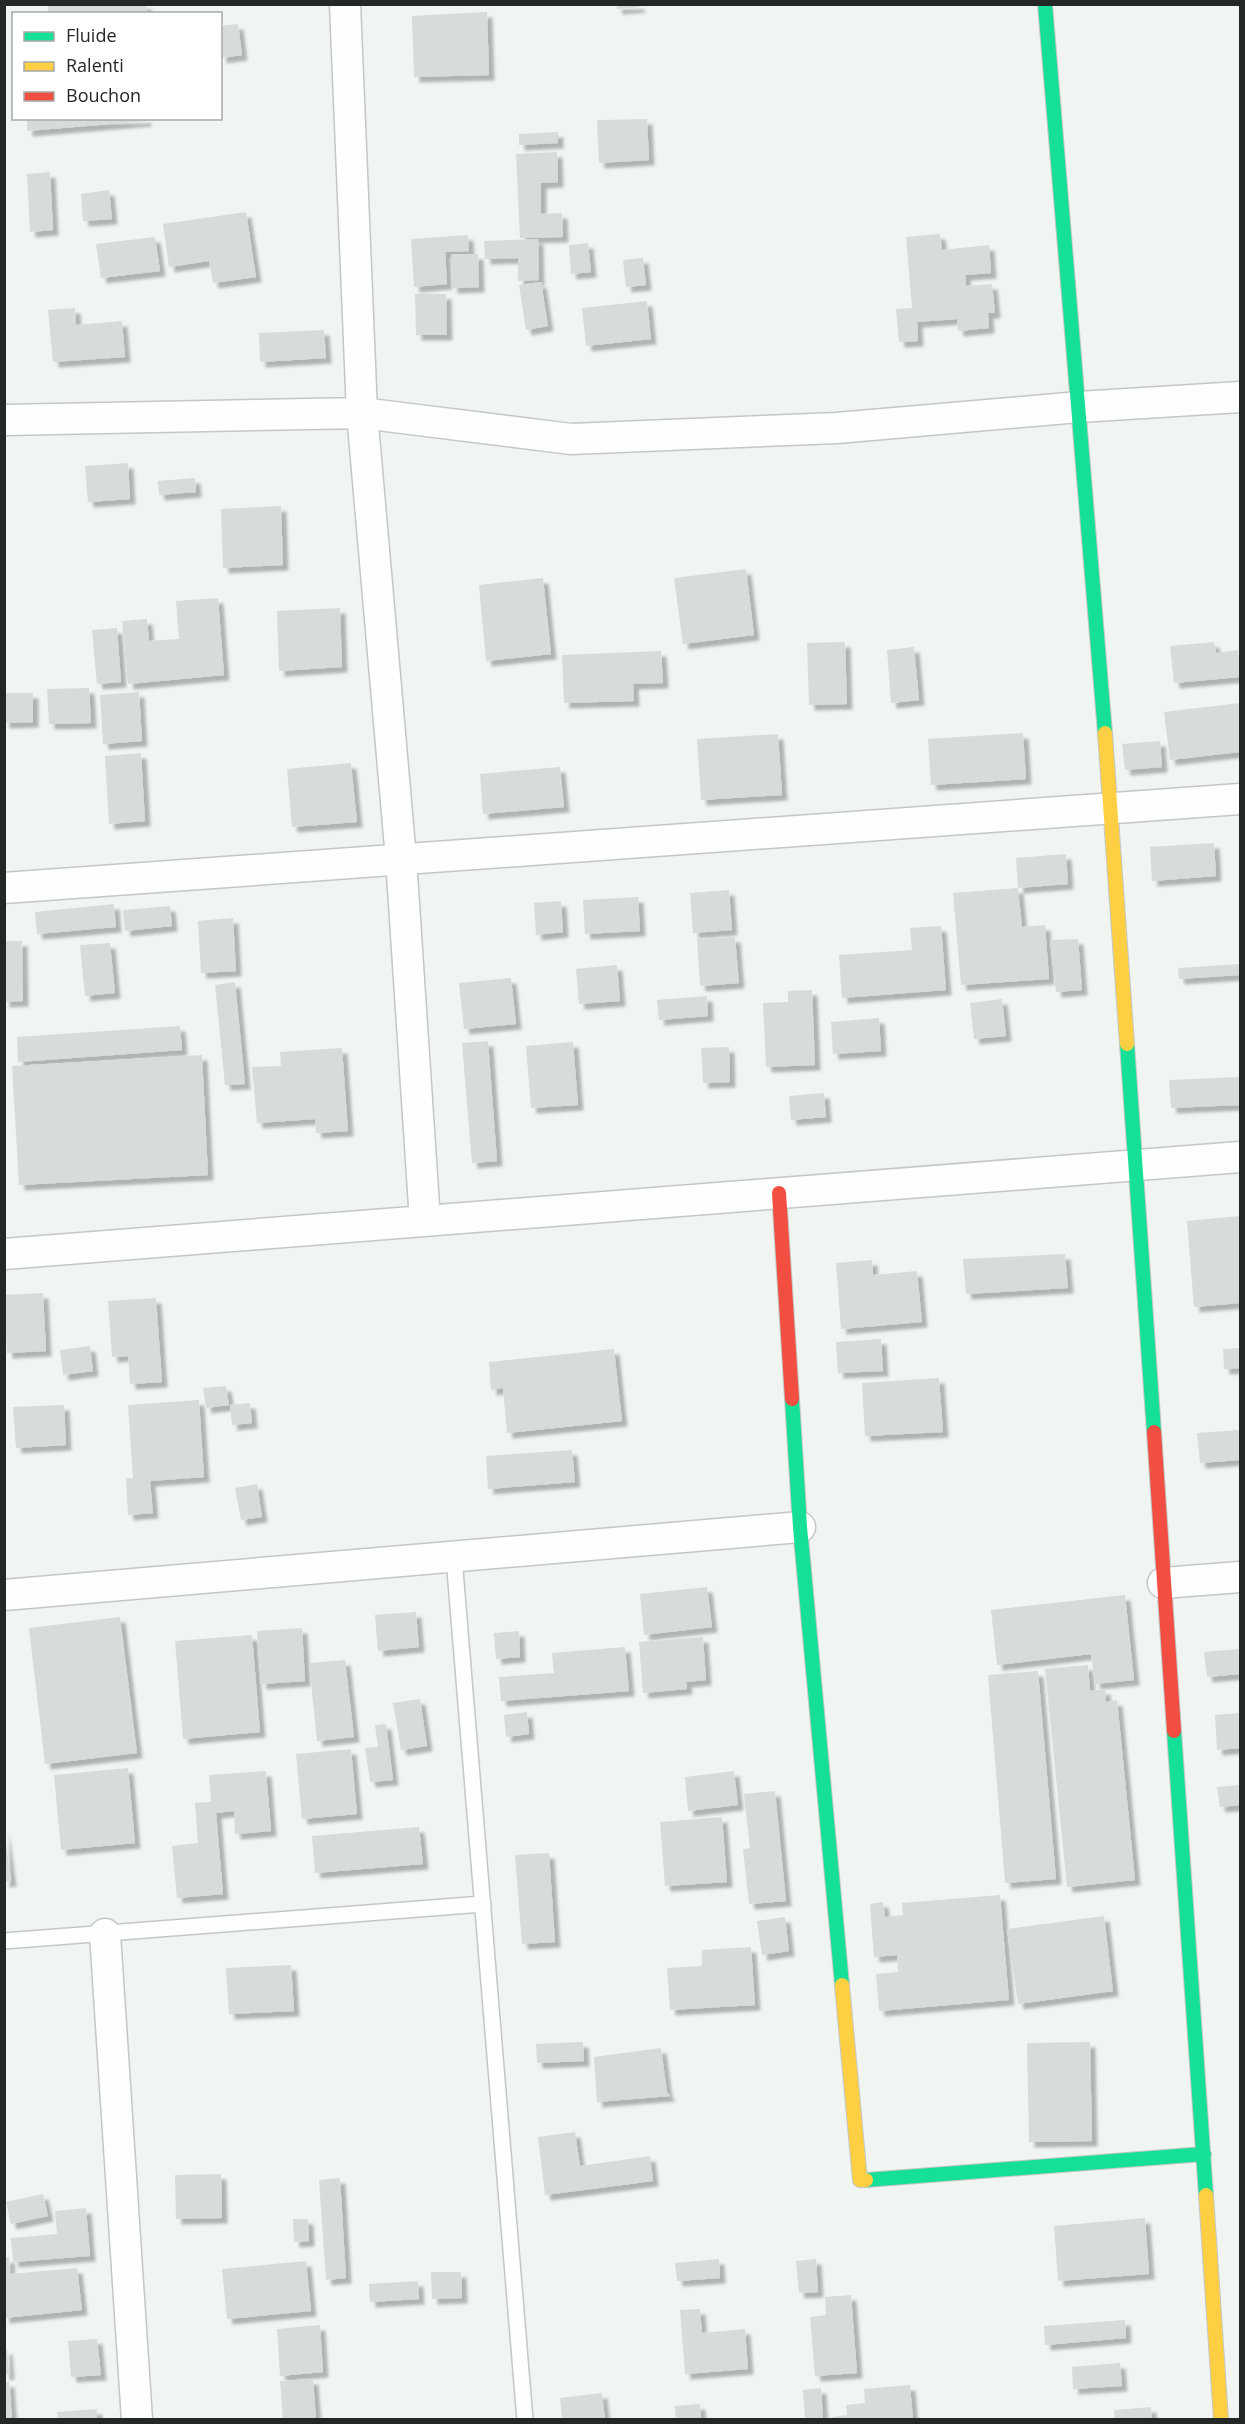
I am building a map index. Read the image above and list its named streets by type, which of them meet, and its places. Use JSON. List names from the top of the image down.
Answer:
{
  "legend": ["Fluide", "Ralenti", "Bouchon"]
}
